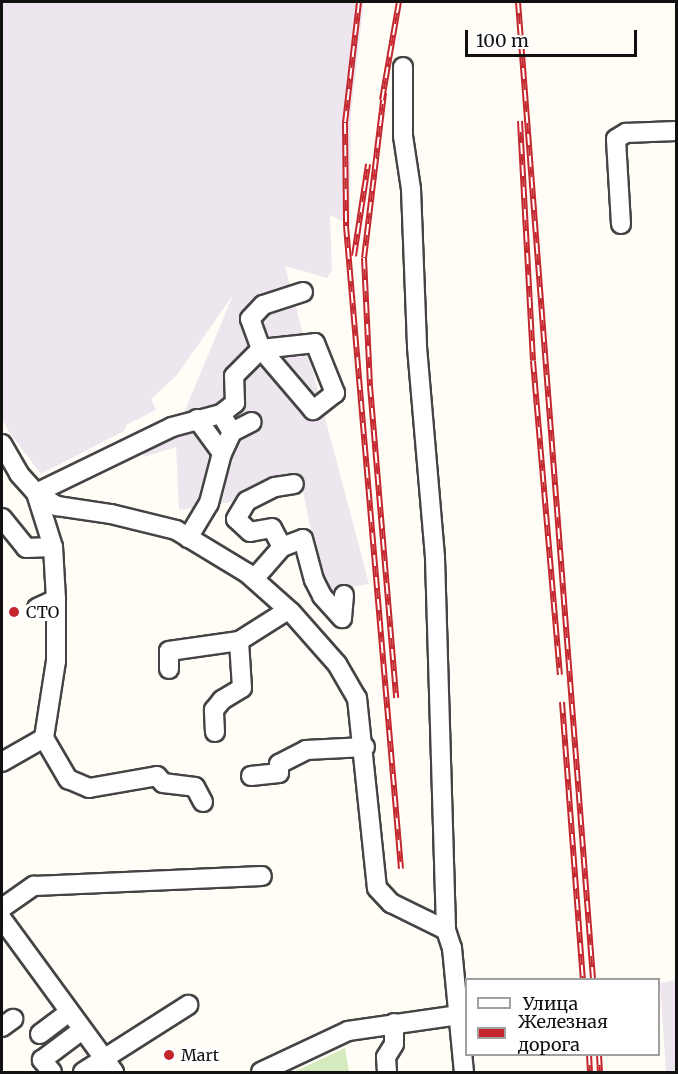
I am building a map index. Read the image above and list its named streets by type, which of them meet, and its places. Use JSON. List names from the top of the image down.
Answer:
{
  "places": ["СТО", "Mart"],
  "legend": ["Улица", "Железная дорога"],
  "scale_bar": "100 m"
}
